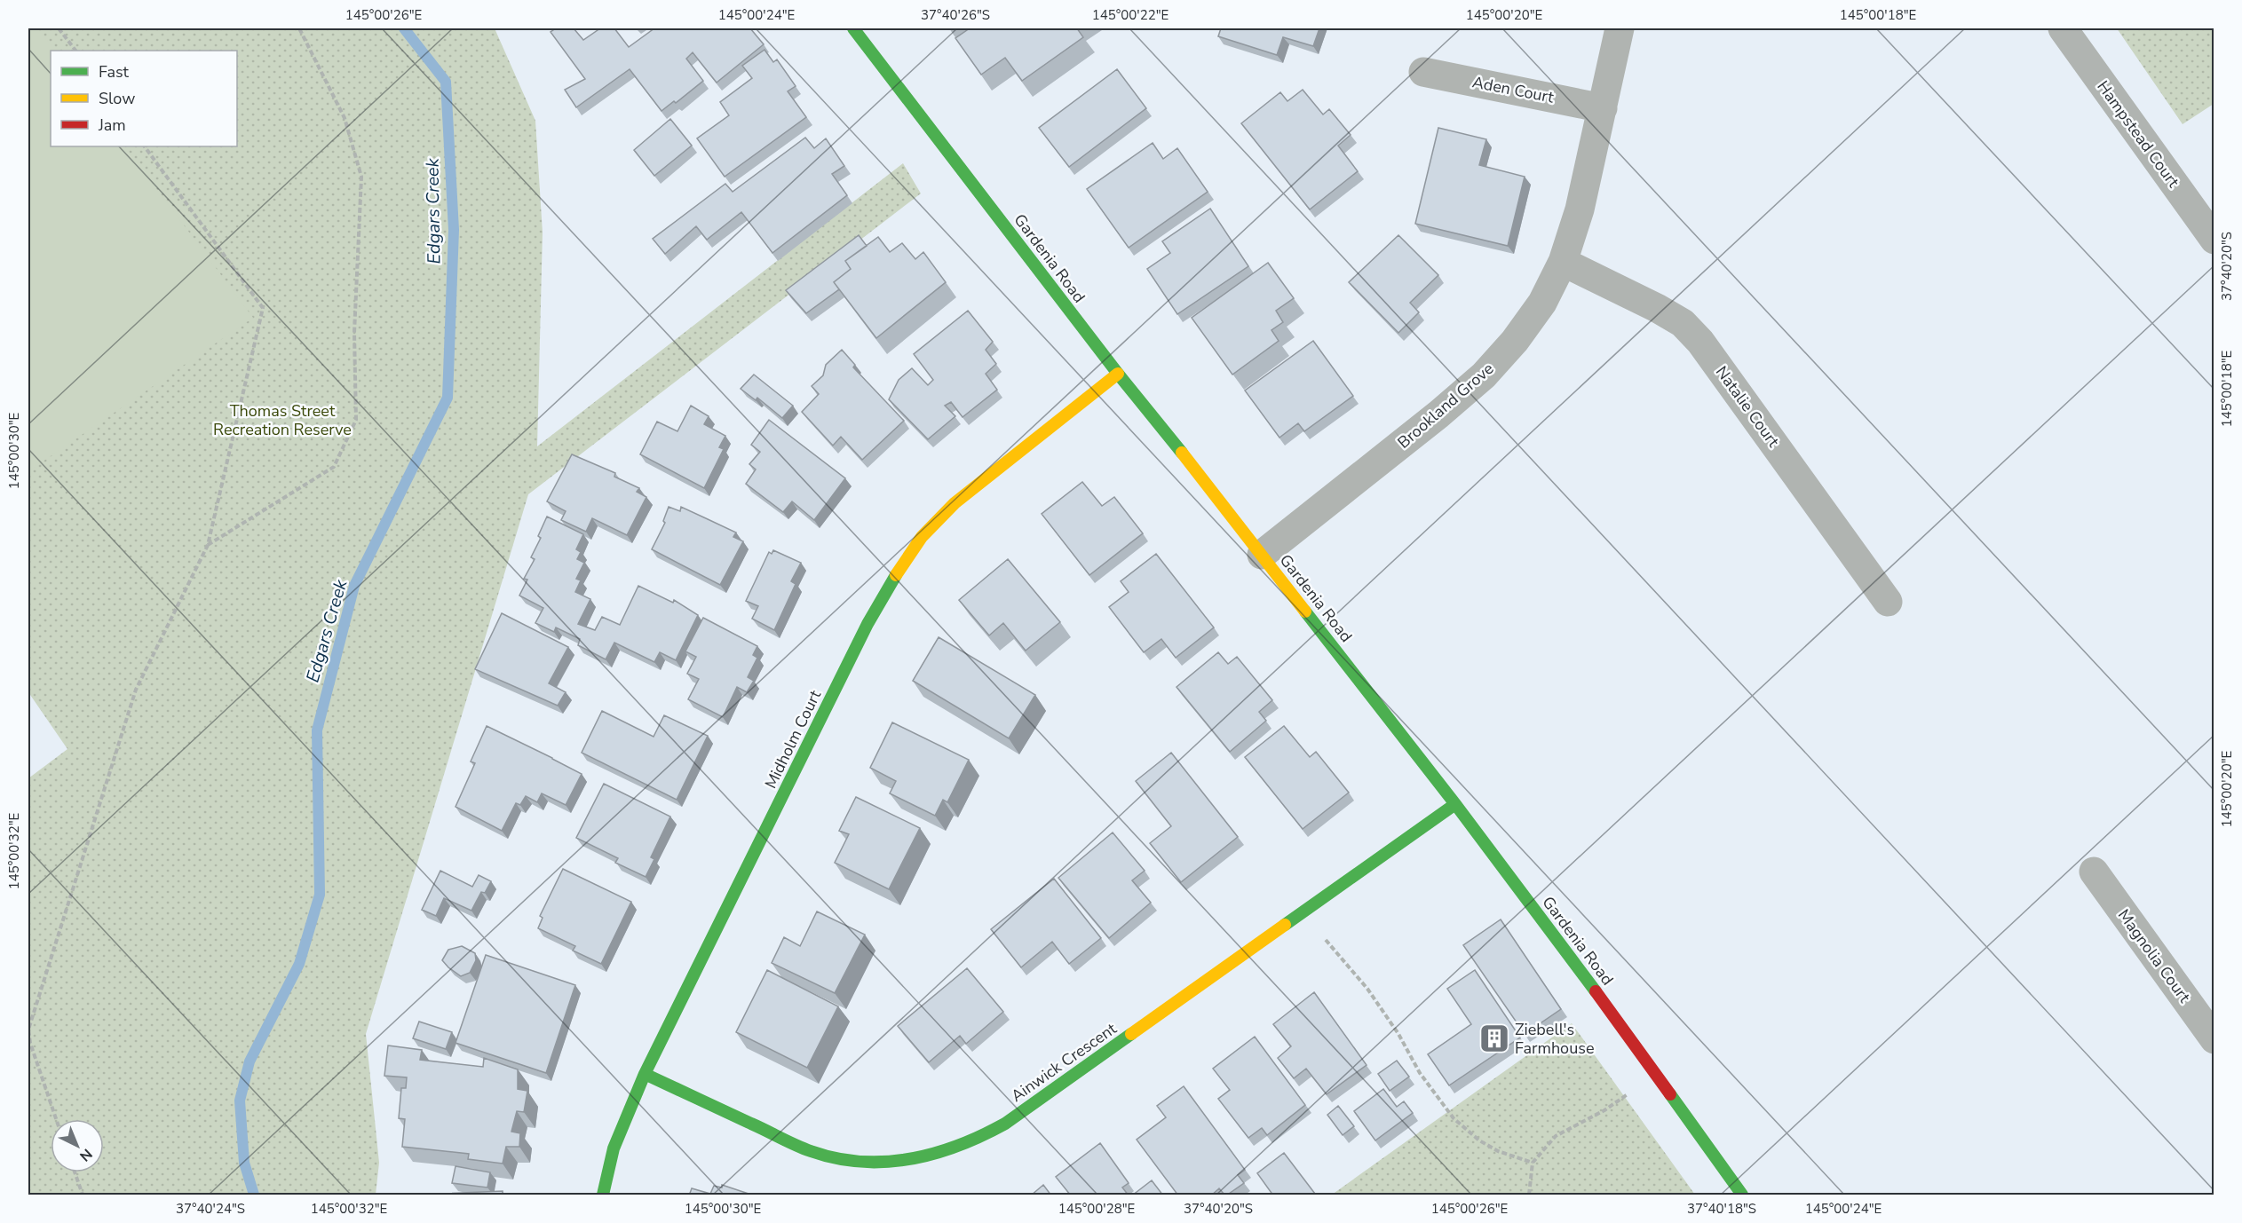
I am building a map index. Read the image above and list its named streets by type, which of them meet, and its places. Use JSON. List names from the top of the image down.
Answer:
{
  "streets": {
    "street": [
      "Aden Court",
      "Hampstead Court",
      "Gardenia Road",
      "Brookland Grove",
      "Natalie Court",
      "Midholm Court",
      "Magnolia Court",
      "Ainwick Crescent"
    ]
  },
  "crossings": [
    ["Aden Court", "Brookland Grove"],
    ["Gardenia Road", "Brookland Grove"],
    ["Gardenia Road", "Midholm Court"],
    ["Gardenia Road", "Ainwick Crescent"],
    ["Brookland Grove", "Natalie Court"],
    ["Midholm Court", "Ainwick Crescent"]
  ],
  "water": ["Edgars Creek"],
  "parks": ["Thomas Street Recreation Reserve"],
  "places": {
    "building": ["Ziebell's Farmhouse"]
  },
  "legend": ["Fast", "Slow", "Jam"],
  "north": "bottom right",
  "coordinates": [
    "145°00'26\"E",
    "145°00'24\"E",
    "37°40'26\"S",
    "145°00'22\"E",
    "145°00'20\"E",
    "145°00'18\"E",
    "37°40'20\"S",
    "145°00'30\"E",
    "145°00'32\"E",
    "37°40'24\"S",
    "145°00'28\"E",
    "37°40'18\"S"
  ]
}
